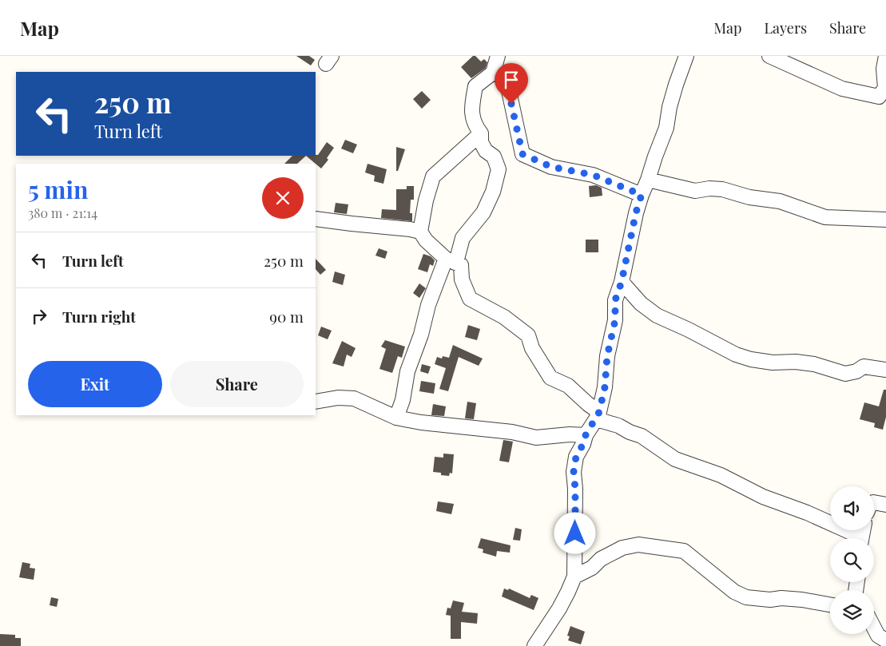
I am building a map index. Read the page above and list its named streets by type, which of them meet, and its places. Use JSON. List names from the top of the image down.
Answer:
{
  "page": {
    "header": "Map",
    "nav": ["Map", "Layers", "Share"],
    "turn": ["250 m", "Turn left"],
    "heading": ["5 min", "380 m · 21:14"],
    "list": [
      {
        "name": "Turn left",
        "value": "250 m"
      },
      {
        "name": "Turn right",
        "value": "90 m"
      }
    ],
    "buttons": ["Exit", "Share"]
  }
}
